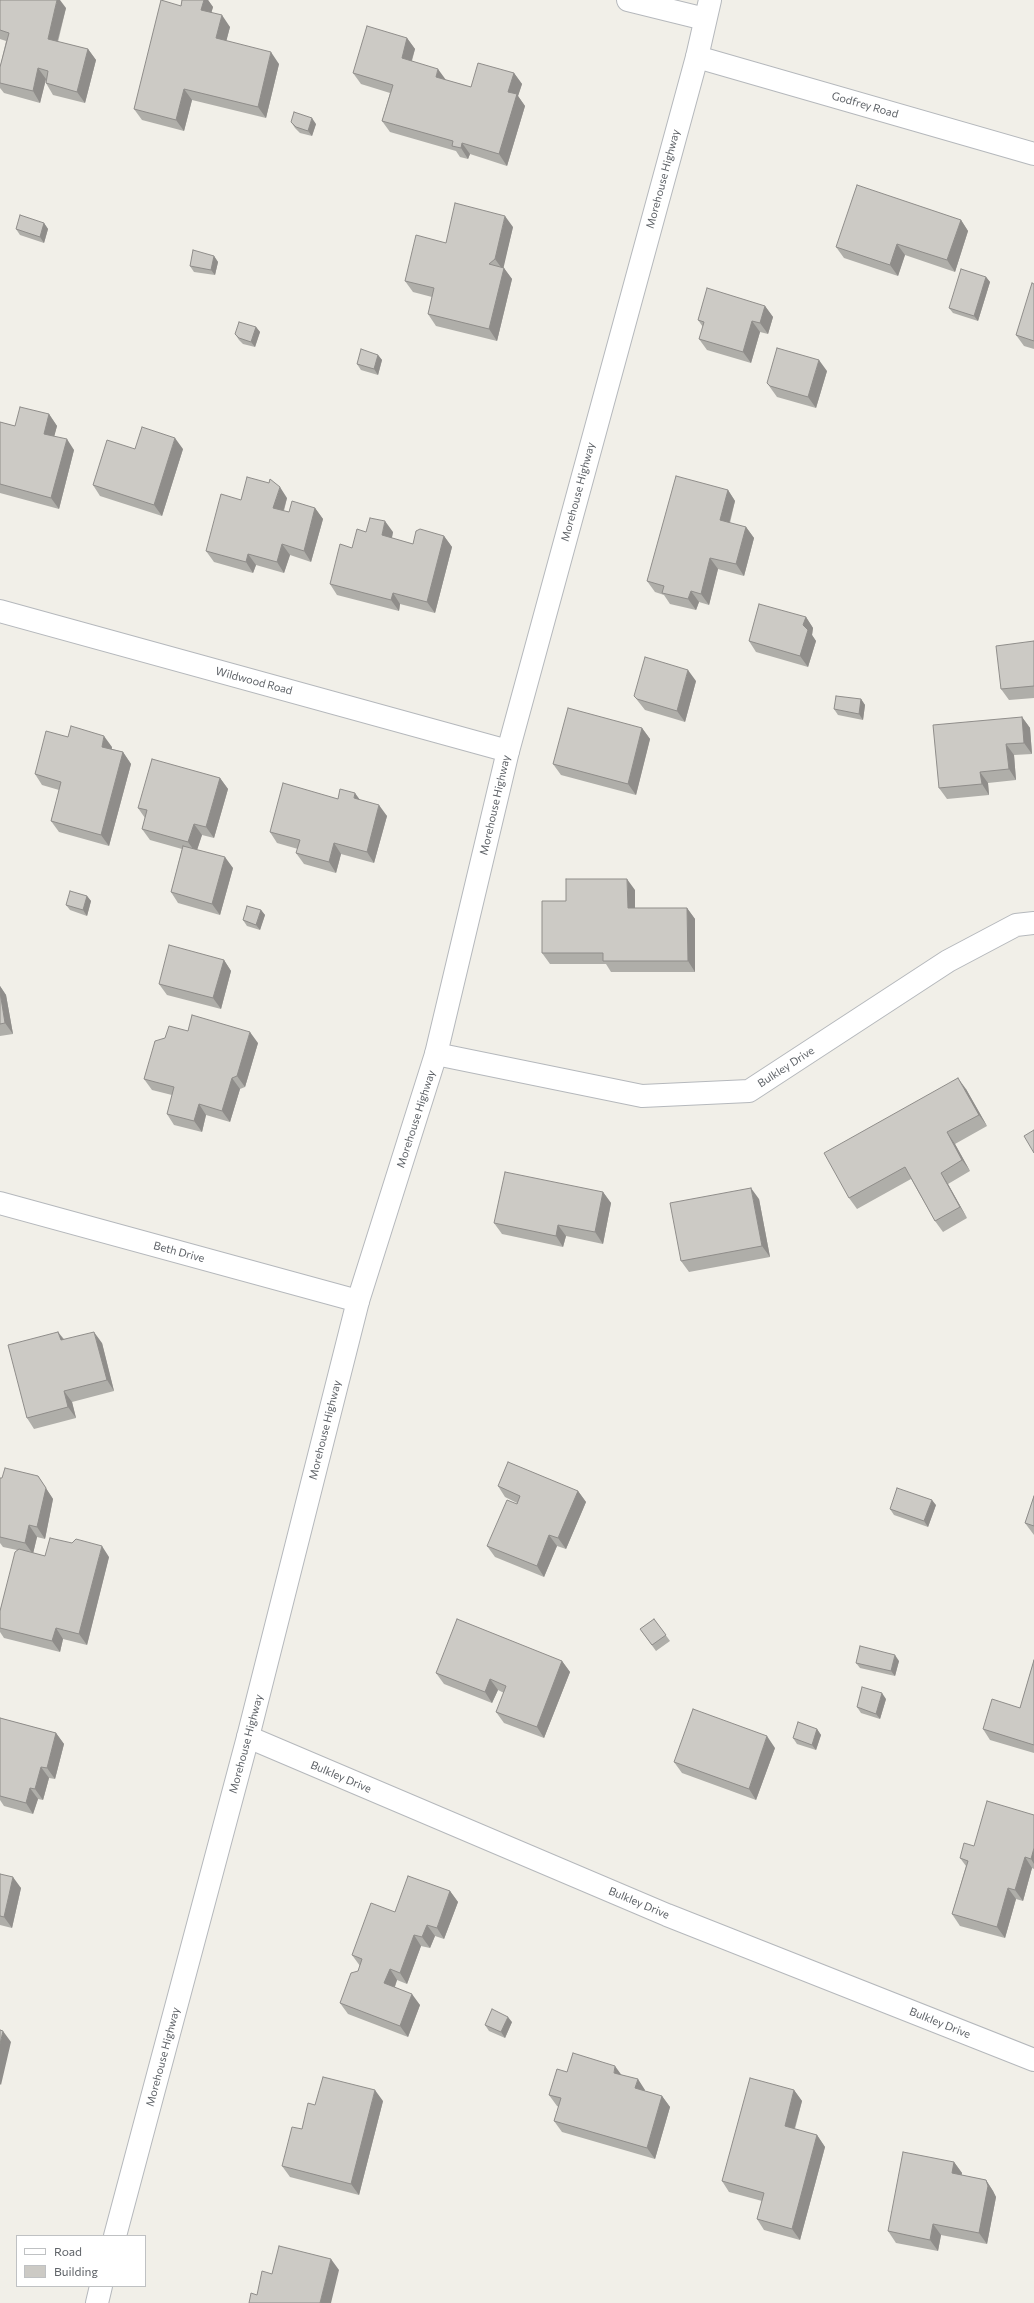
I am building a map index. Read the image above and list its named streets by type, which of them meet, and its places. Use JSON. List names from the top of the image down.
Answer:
{
  "streets": {
    "street": [
      "Godfrey Road",
      "Morehouse Highway",
      "Wildwood Road",
      "Bulkley Drive",
      "Beth Drive"
    ]
  },
  "crossings": [
    ["Godfrey Road", "Morehouse Highway"],
    ["Morehouse Highway", "Wildwood Road"],
    ["Morehouse Highway", "Bulkley Drive"],
    ["Morehouse Highway", "Beth Drive"]
  ],
  "legend": ["Road", "Building"]
}
